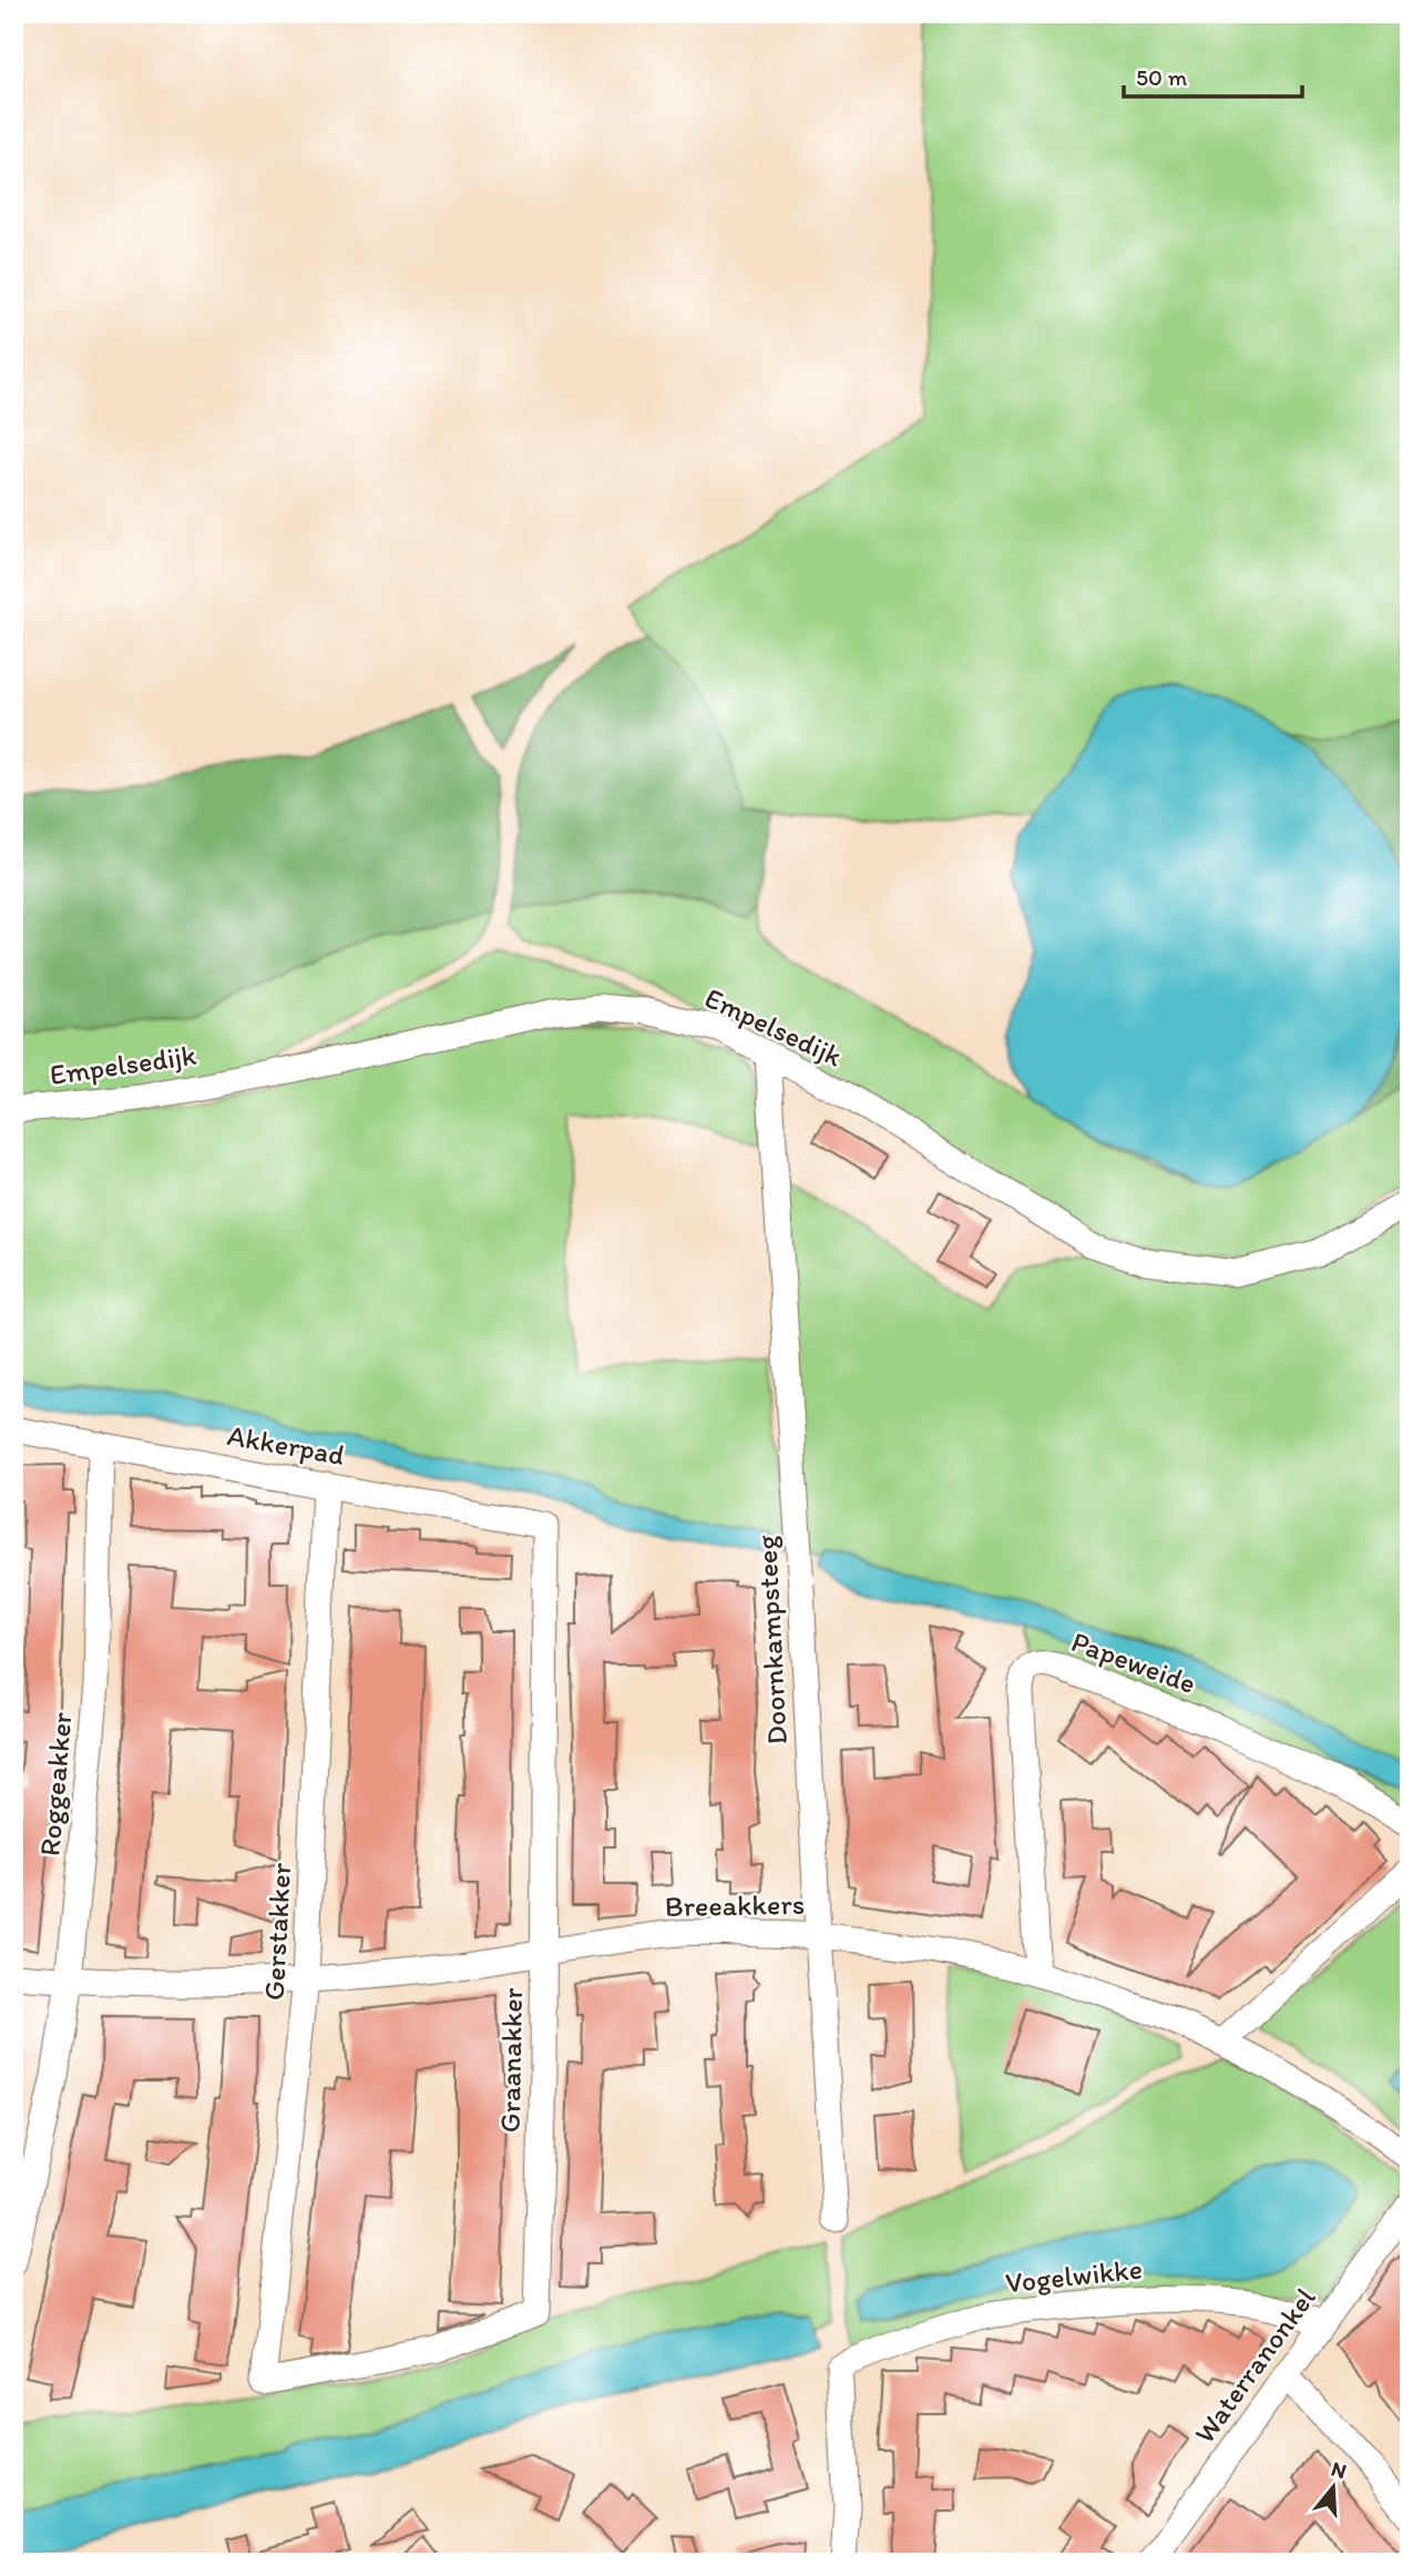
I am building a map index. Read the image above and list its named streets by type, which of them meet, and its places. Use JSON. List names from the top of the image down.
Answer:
{
  "streets": {
    "street": [
      "Empelsedijk",
      "Akkerpad",
      "Doornkampsteeg",
      "Papeweide",
      "Roggeakker",
      "Breeakkers",
      "Gerstakker",
      "Graanakker",
      "Vogelwikke",
      "Waterranonkel"
    ]
  },
  "crossings": [
    ["Empelsedijk", "Doornkampsteeg"],
    ["Akkerpad", "Roggeakker"],
    ["Akkerpad", "Gerstakker"],
    ["Akkerpad", "Graanakker"],
    ["Doornkampsteeg", "Breeakkers"],
    ["Papeweide", "Breeakkers"],
    ["Roggeakker", "Breeakkers"],
    ["Breeakkers", "Gerstakker"],
    ["Breeakkers", "Graanakker"],
    ["Gerstakker", "Graanakker"],
    ["Vogelwikke", "Waterranonkel"]
  ],
  "scale_bar": "50 m",
  "north": "top"
}
